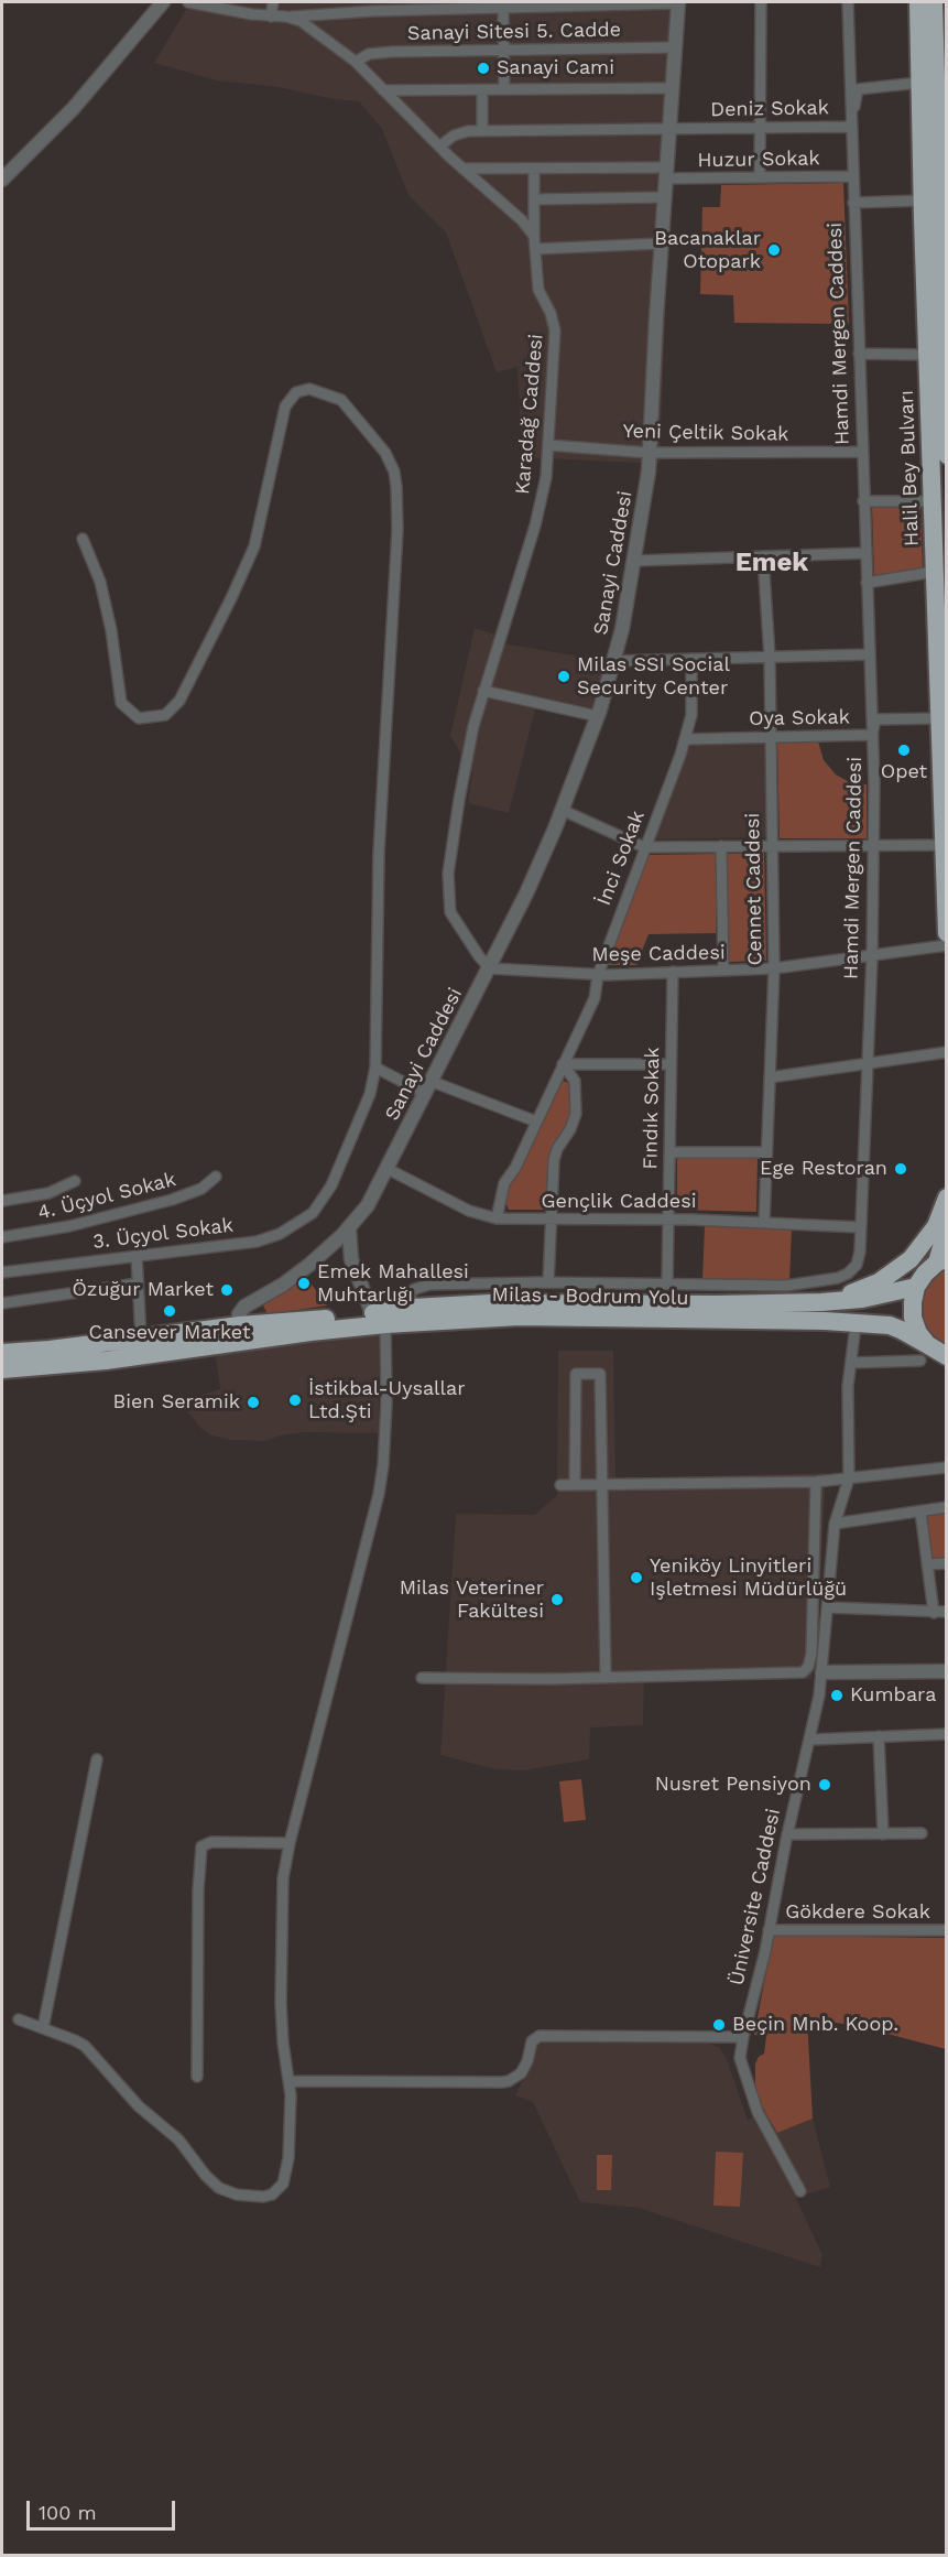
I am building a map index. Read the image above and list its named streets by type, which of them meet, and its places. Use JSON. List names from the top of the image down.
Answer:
{
  "streets": {
    "highway": ["Halil Bey Bulvarı", "Milas - Bodrum Yolu"],
    "street": [
      "Sanayi Sitesi 5. Cadde",
      "Deniz Sokak",
      "Huzur Sokak",
      "Hamdi Mergen Caddesi",
      "Karadağ Caddesi",
      "Yeni Çeltik Sokak",
      "Sanayi Caddesi",
      "Oya Sokak",
      "İnci Sokak",
      "Cennet Caddesi",
      "Meşe Caddesi",
      "Fındık Sokak",
      "4. Üçyol Sokak",
      "Gençlik Caddesi",
      "3. Üçyol Sokak",
      "Üniversite Caddesi",
      "Gökdere Sokak"
    ]
  },
  "crossings": [
    ["Sanayi Sitesi 5. Cadde", "Sanayi Caddesi"],
    ["Deniz Sokak", "Hamdi Mergen Caddesi"],
    ["Deniz Sokak", "Halil Bey Bulvarı"],
    ["Deniz Sokak", "Sanayi Caddesi"],
    ["Huzur Sokak", "Hamdi Mergen Caddesi"],
    ["Huzur Sokak", "Karadağ Caddesi"],
    ["Huzur Sokak", "Sanayi Caddesi"],
    ["Hamdi Mergen Caddesi", "Yeni Çeltik Sokak"],
    ["Hamdi Mergen Caddesi", "Oya Sokak"],
    ["Hamdi Mergen Caddesi", "Meşe Caddesi"],
    ["Hamdi Mergen Caddesi", "Fındık Sokak"],
    ["Hamdi Mergen Caddesi", "Gençlik Caddesi"],
    ["Hamdi Mergen Caddesi", "Milas - Bodrum Yolu"],
    ["Karadağ Caddesi", "Yeni Çeltik Sokak"],
    ["Karadağ Caddesi", "Sanayi Caddesi"],
    ["Karadağ Caddesi", "Meşe Caddesi"],
    ["Yeni Çeltik Sokak", "Sanayi Caddesi"],
    ["Halil Bey Bulvarı", "Oya Sokak"],
    ["Sanayi Caddesi", "Meşe Caddesi"],
    ["Sanayi Caddesi", "Gençlik Caddesi"],
    ["Sanayi Caddesi", "Milas - Bodrum Yolu"],
    ["Oya Sokak", "İnci Sokak"],
    ["Oya Sokak", "Cennet Caddesi"],
    ["İnci Sokak", "Meşe Caddesi"],
    ["İnci Sokak", "Gençlik Caddesi"],
    ["Cennet Caddesi", "Meşe Caddesi"],
    ["Cennet Caddesi", "Gençlik Caddesi"],
    ["Meşe Caddesi", "Fındık Sokak"],
    ["Fındık Sokak", "Gençlik Caddesi"],
    ["Üniversite Caddesi", "Gökdere Sokak"]
  ],
  "districts": ["Emek"],
  "places": [
    "Sanayi Cami",
    "Bacanaklar Otopark",
    "Milas SSI Social Security Center",
    "Opet",
    "Ege Restoran",
    "Emek Mahallesi Muhtarlığı",
    "Özuğur Market",
    "Cansever Market",
    "İstikbal-Uysallar Ltd.Şti",
    "Bien Seramik",
    "Yeniköy Linyitleri Işletmesi Müdürlüğü",
    "Milas Veteriner Fakültesi",
    "Kumbara",
    "Nusret Pensiyon",
    "Beçin Mnb. Koop."
  ],
  "scale_bar": "100 m"
}
